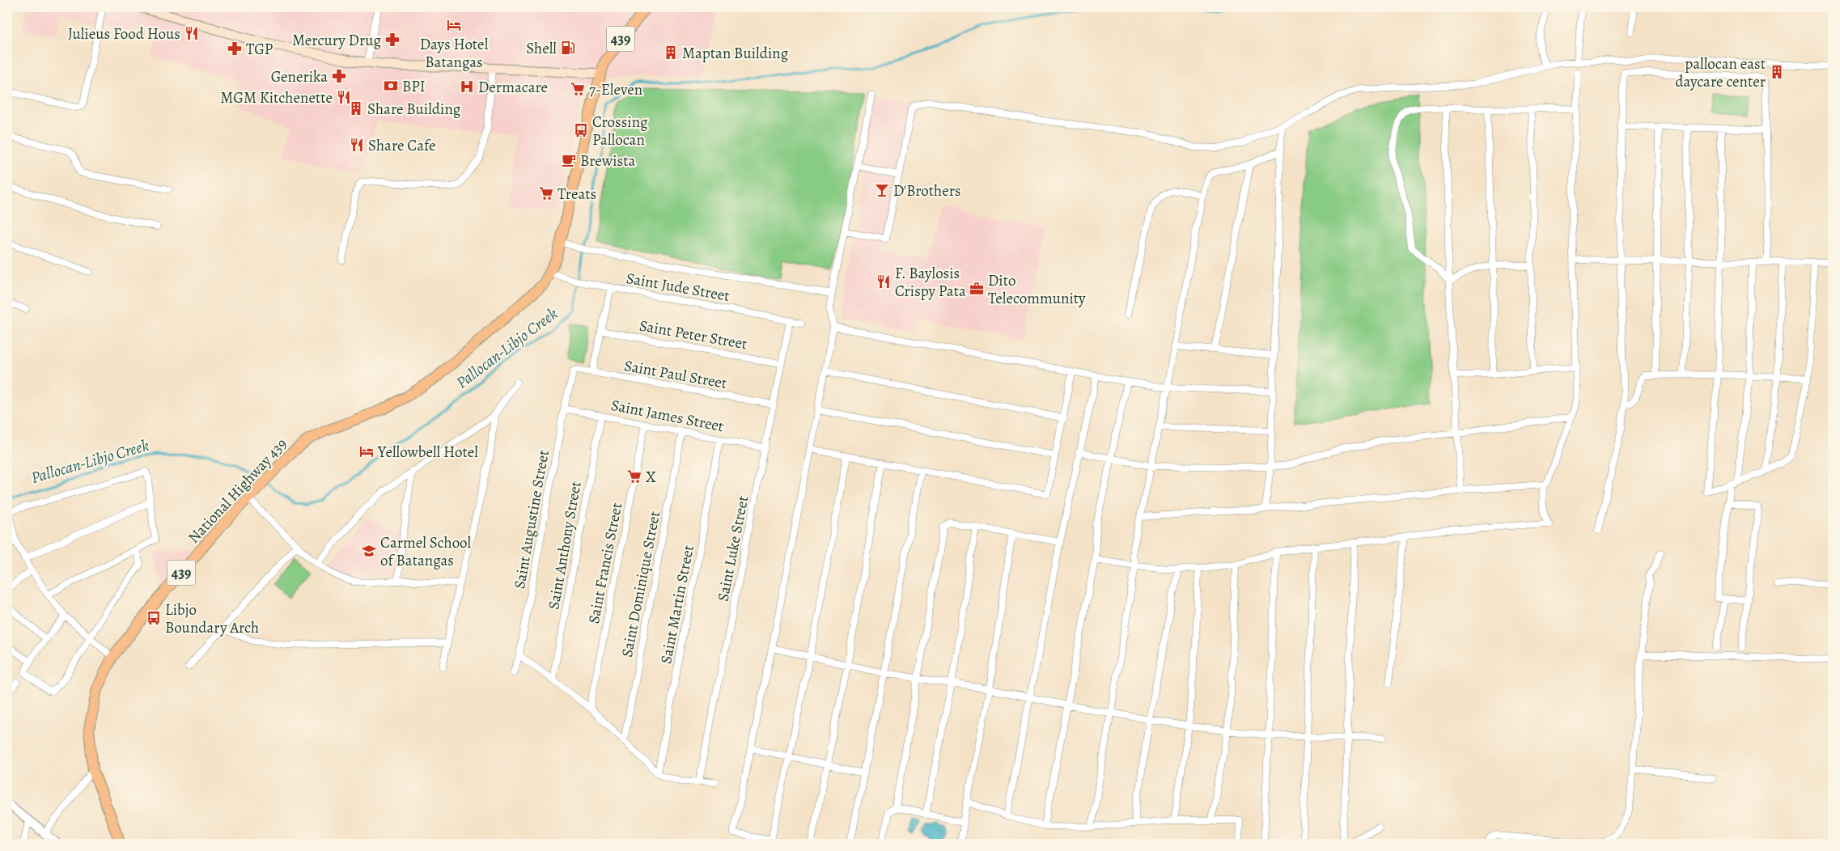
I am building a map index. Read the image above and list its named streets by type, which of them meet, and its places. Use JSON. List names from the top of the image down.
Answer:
{
  "streets": {
    "main road": ["439", "National Highway 439"],
    "street": [
      "Saint Jude Street",
      "Saint Peter Street",
      "Saint Paul Street",
      "Saint James Street",
      "Saint Augustine Street",
      "Saint Anthony Street",
      "Saint Luke Street",
      "Saint Francis Street",
      "Saint Dominique Street",
      "Saint Martin Street"
    ]
  },
  "crossings": [
    ["Saint Jude Street", "National Highway 439"],
    ["Saint Jude Street", "Saint Luke Street"],
    ["Saint Peter Street", "Saint Luke Street"],
    ["Saint Paul Street", "Saint Augustine Street"],
    ["Saint Paul Street", "Saint Luke Street"],
    ["Saint James Street", "Saint Augustine Street"],
    ["Saint James Street", "Saint Anthony Street"],
    ["Saint James Street", "Saint Luke Street"],
    ["Saint James Street", "Saint Francis Street"],
    ["Saint James Street", "Saint Dominique Street"],
    ["Saint James Street", "Saint Martin Street"]
  ],
  "water": ["Pallocan-Libjo Creek"],
  "places": {
    "hotel": ["Days Hotel Batangas", "Yellowbell Hotel"],
    "restaurant": [
      "Julieus Food Hous",
      "MGM Kitchenette",
      "Share Cafe",
      "F. Baylosis Crispy Pata"
    ],
    "pharmacy": ["Mercury Drug", "TGP", "Generika"],
    "fuel station": ["Shell"],
    "building": ["Maptan Building", "pallocan east daycare center", "Share Building"],
    "bank": ["BPI"],
    "hospital": ["Dermacare"],
    "supermarket": ["7-Eleven", "Treats", "X"],
    "bus stop": ["Crossing Pallocan", "Libjo Boundary Arch"],
    "cafe": ["Brewista"],
    "bar": ["D'Brothers"],
    "office": ["Dito Telecommunity"],
    "school or university": ["Carmel School of Batangas"]
  }
}
